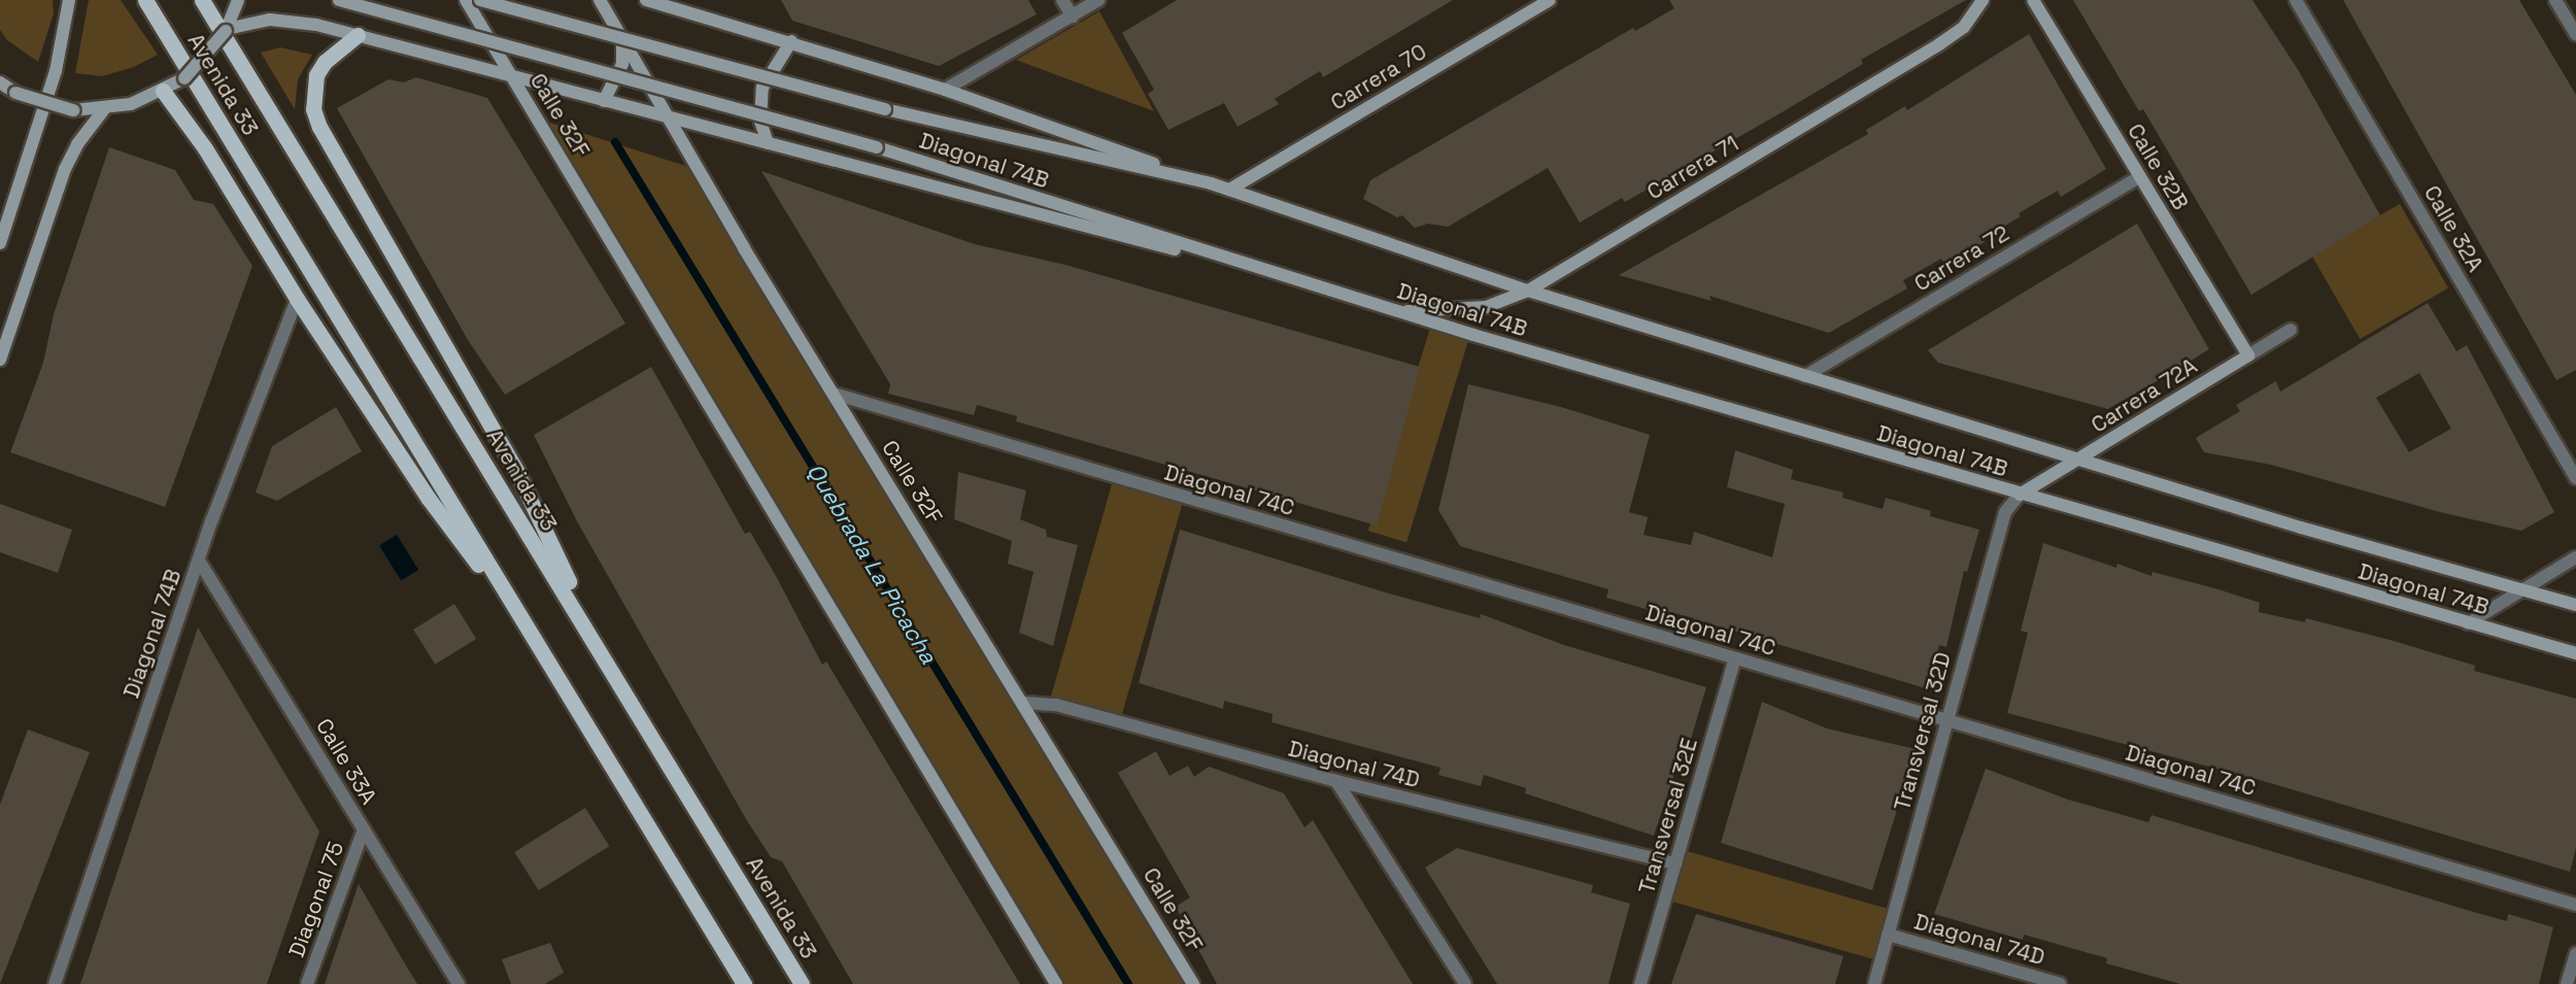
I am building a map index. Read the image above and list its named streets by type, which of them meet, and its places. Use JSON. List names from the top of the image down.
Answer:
{
  "streets": {
    "main road": [
      "Carrera 70",
      "Avenida 33",
      "Calle 32F",
      "Diagonal 74B",
      "Calle 32B",
      "Carrera 71",
      "Carrera 72A"
    ],
    "street": [
      "Calle 32A",
      "Carrera 72",
      "Diagonal 74C",
      "Transversal 32D",
      "Calle 33A",
      "Diagonal 74D",
      "Transversal 32E",
      "Diagonal 75"
    ]
  },
  "crossings": [
    ["Carrera 70", "Diagonal 74B"],
    ["Calle 32F", "Diagonal 74C"],
    ["Calle 32F", "Diagonal 74D"],
    ["Diagonal 74B", "Carrera 71"],
    ["Diagonal 74B", "Carrera 72"],
    ["Diagonal 74B", "Carrera 72A"],
    ["Diagonal 74B", "Transversal 32D"],
    ["Diagonal 74B", "Calle 33A"],
    ["Calle 32B", "Carrera 72"],
    ["Calle 32B", "Carrera 72A"],
    ["Carrera 72A", "Transversal 32D"],
    ["Diagonal 74C", "Transversal 32D"],
    ["Diagonal 74C", "Transversal 32E"],
    ["Transversal 32D", "Diagonal 74D"],
    ["Calle 33A", "Diagonal 75"],
    ["Diagonal 74D", "Transversal 32E"]
  ],
  "water": ["Quebrada La Picacha"]
}
